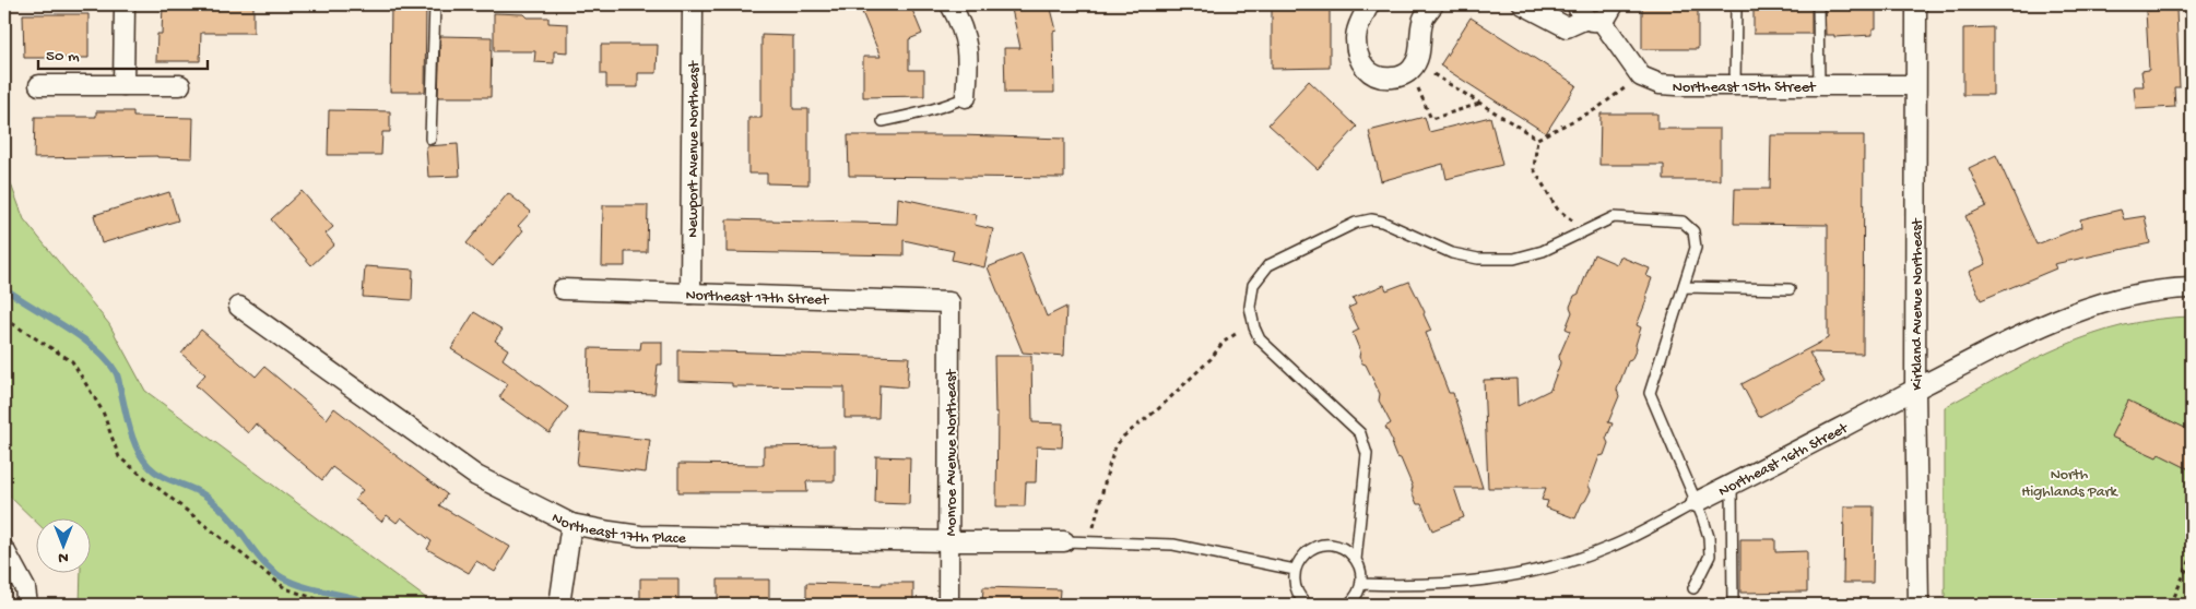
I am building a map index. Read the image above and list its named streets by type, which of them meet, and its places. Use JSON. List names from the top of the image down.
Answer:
{
  "streets": {
    "street": [
      "Northeast 15th Street",
      "Newport Avenue Northeast",
      "Northeast 17th Street",
      "Kirkland Avenue Northeast",
      "Monroe Avenue Northeast",
      "Northeast 16th Street",
      "Northeast 17th Place"
    ]
  },
  "crossings": [
    ["Northeast 15th Street", "Kirkland Avenue Northeast"],
    ["Newport Avenue Northeast", "Northeast 17th Street"],
    ["Northeast 17th Street", "Monroe Avenue Northeast"],
    ["Kirkland Avenue Northeast", "Northeast 16th Street"],
    ["Monroe Avenue Northeast", "Northeast 17th Place"]
  ],
  "parks": ["North Highlands Park"],
  "scale_bar": "50 m",
  "north": "bottom"
}
